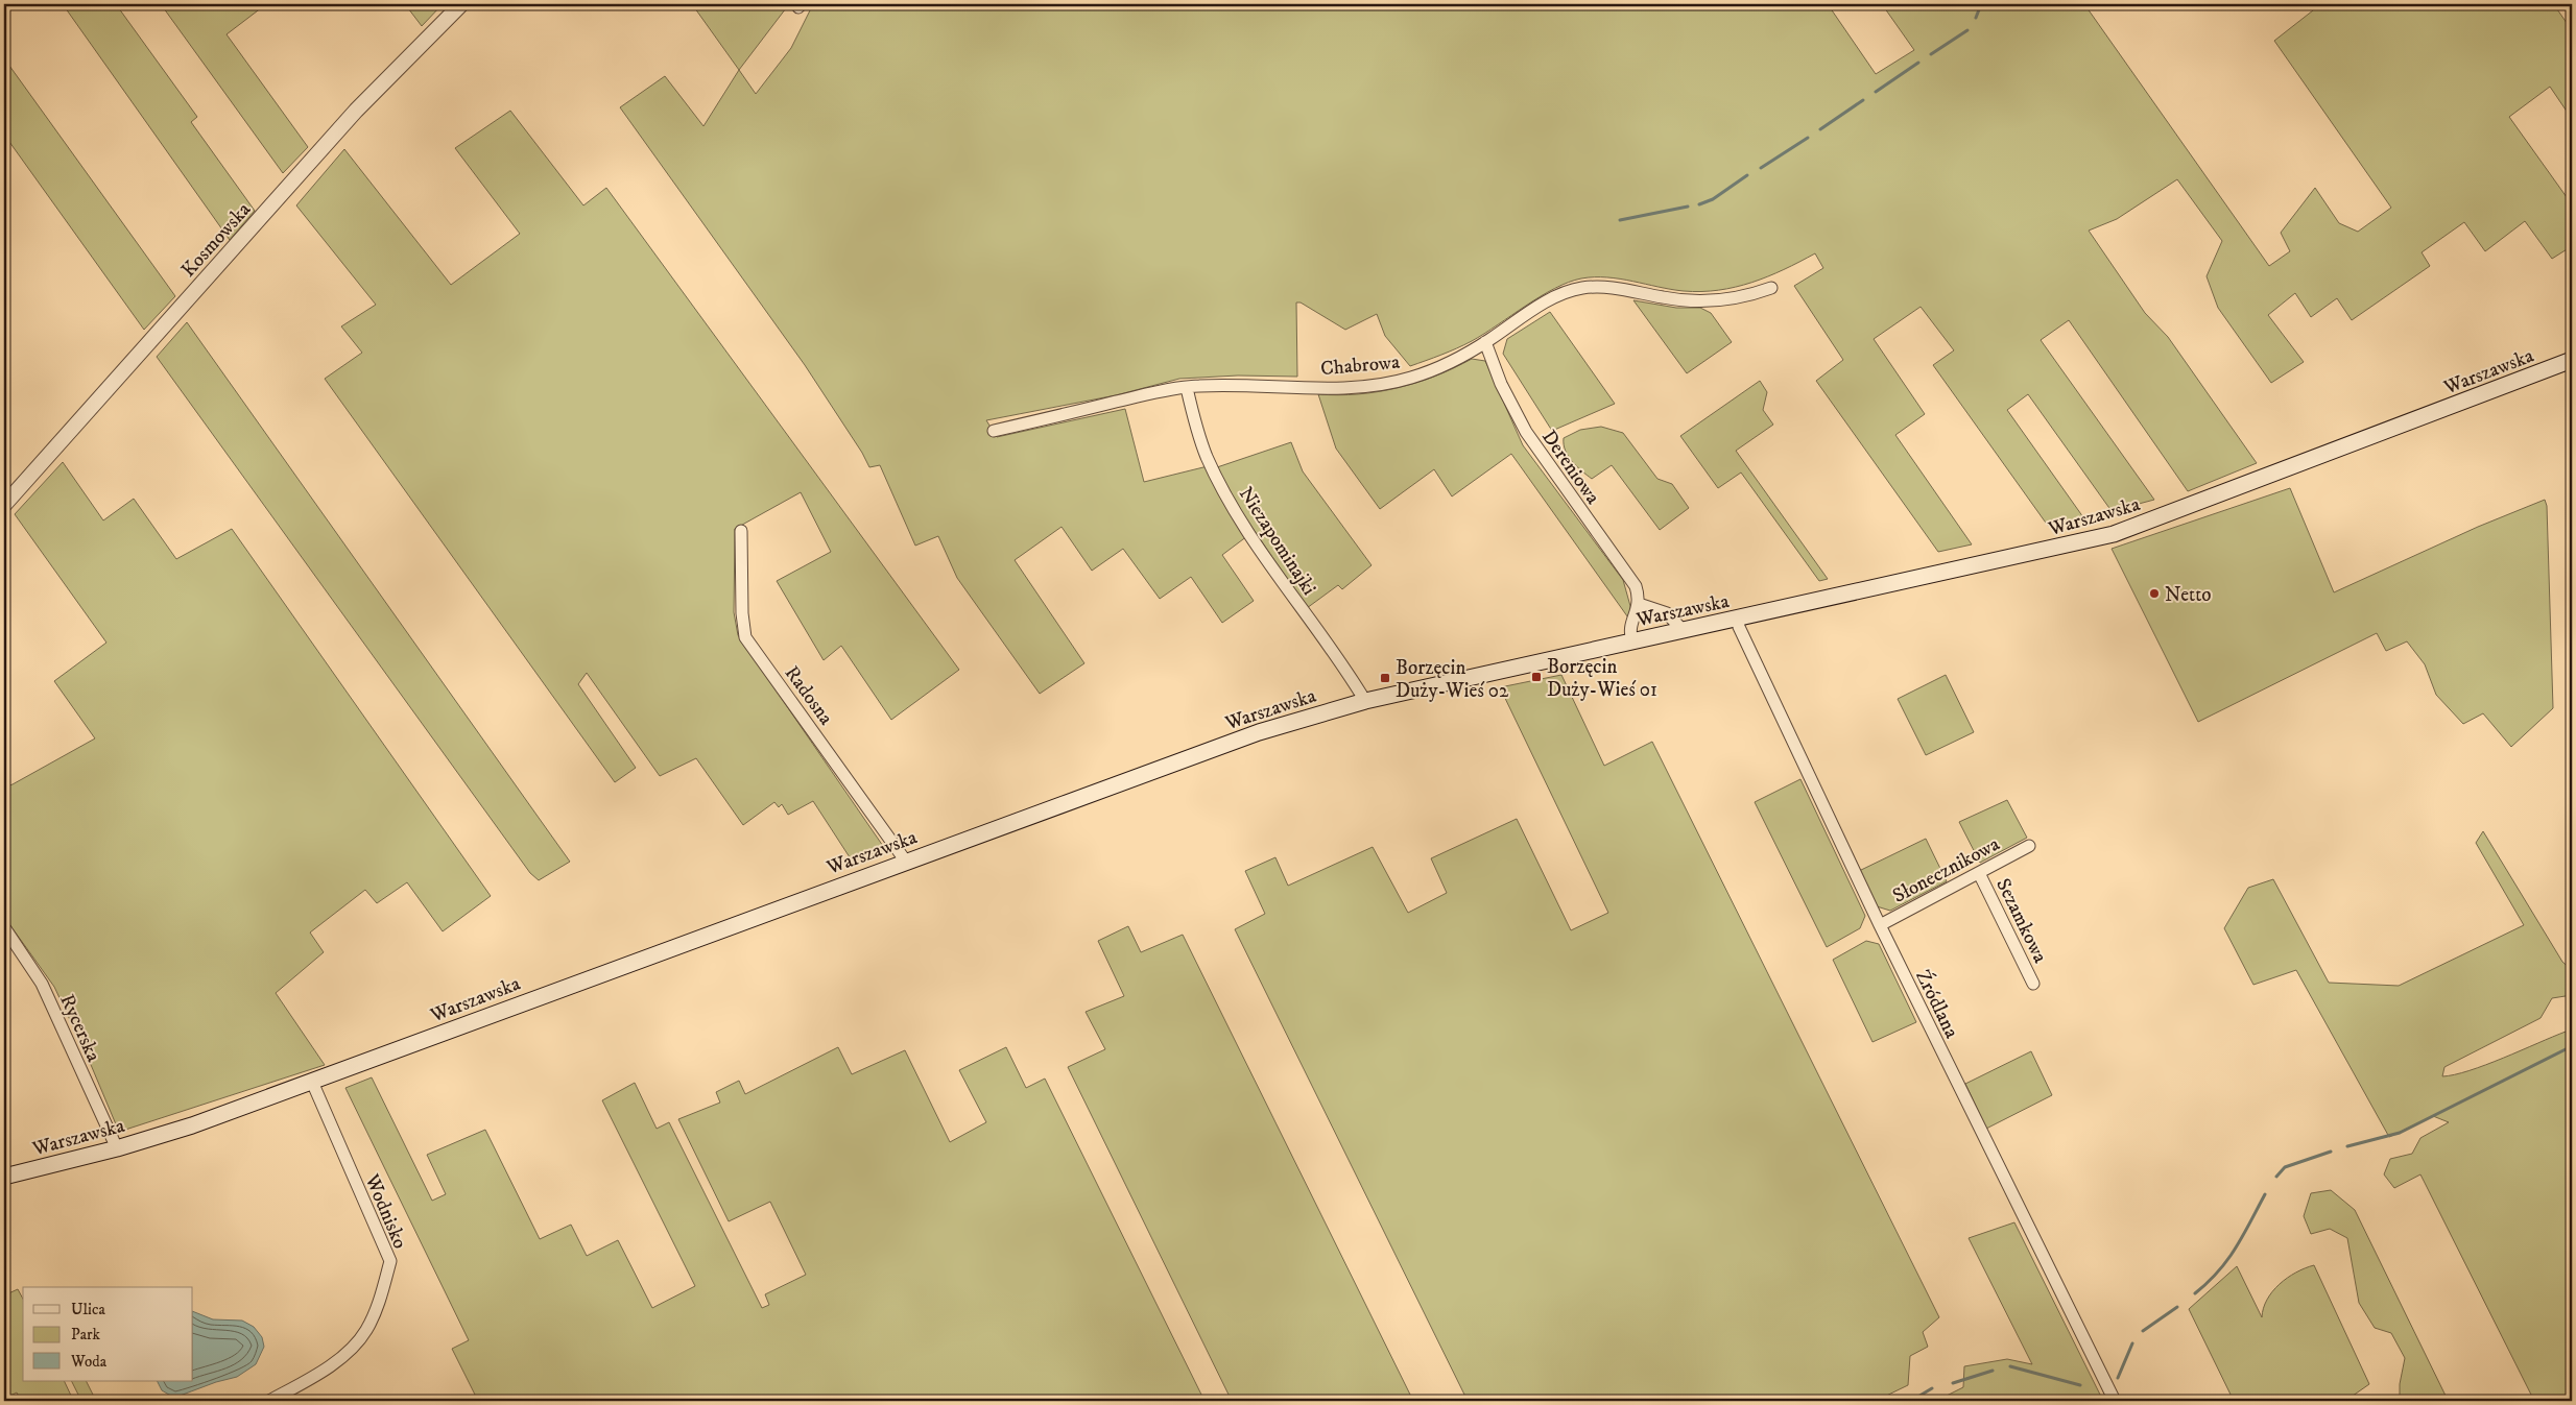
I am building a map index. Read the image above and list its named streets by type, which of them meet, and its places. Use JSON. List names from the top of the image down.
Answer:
{
  "streets": {
    "main road": ["Warszawska"],
    "street": [
      "Kosmowska",
      "Chabrowa",
      "Dereniowa",
      "Niezapominajki",
      "Radosna",
      "Słonecznikowa",
      "Sezamkowa",
      "Źródlana",
      "Rycerska",
      "Wodnisko"
    ]
  },
  "crossings": [
    ["Chabrowa", "Dereniowa"],
    ["Chabrowa", "Niezapominajki"],
    ["Warszawska", "Niezapominajki"],
    ["Warszawska", "Radosna"],
    ["Warszawska", "Źródlana"],
    ["Warszawska", "Rycerska"],
    ["Warszawska", "Wodnisko"],
    ["Słonecznikowa", "Sezamkowa"],
    ["Słonecznikowa", "Źródlana"]
  ],
  "places": {
    "other": ["Netto"],
    "transit": ["Borzęcin Duży-Wieś 01", "Borzęcin Duży-Wieś 02"]
  },
  "legend": ["Ulica", "Park", "Woda"]
}
